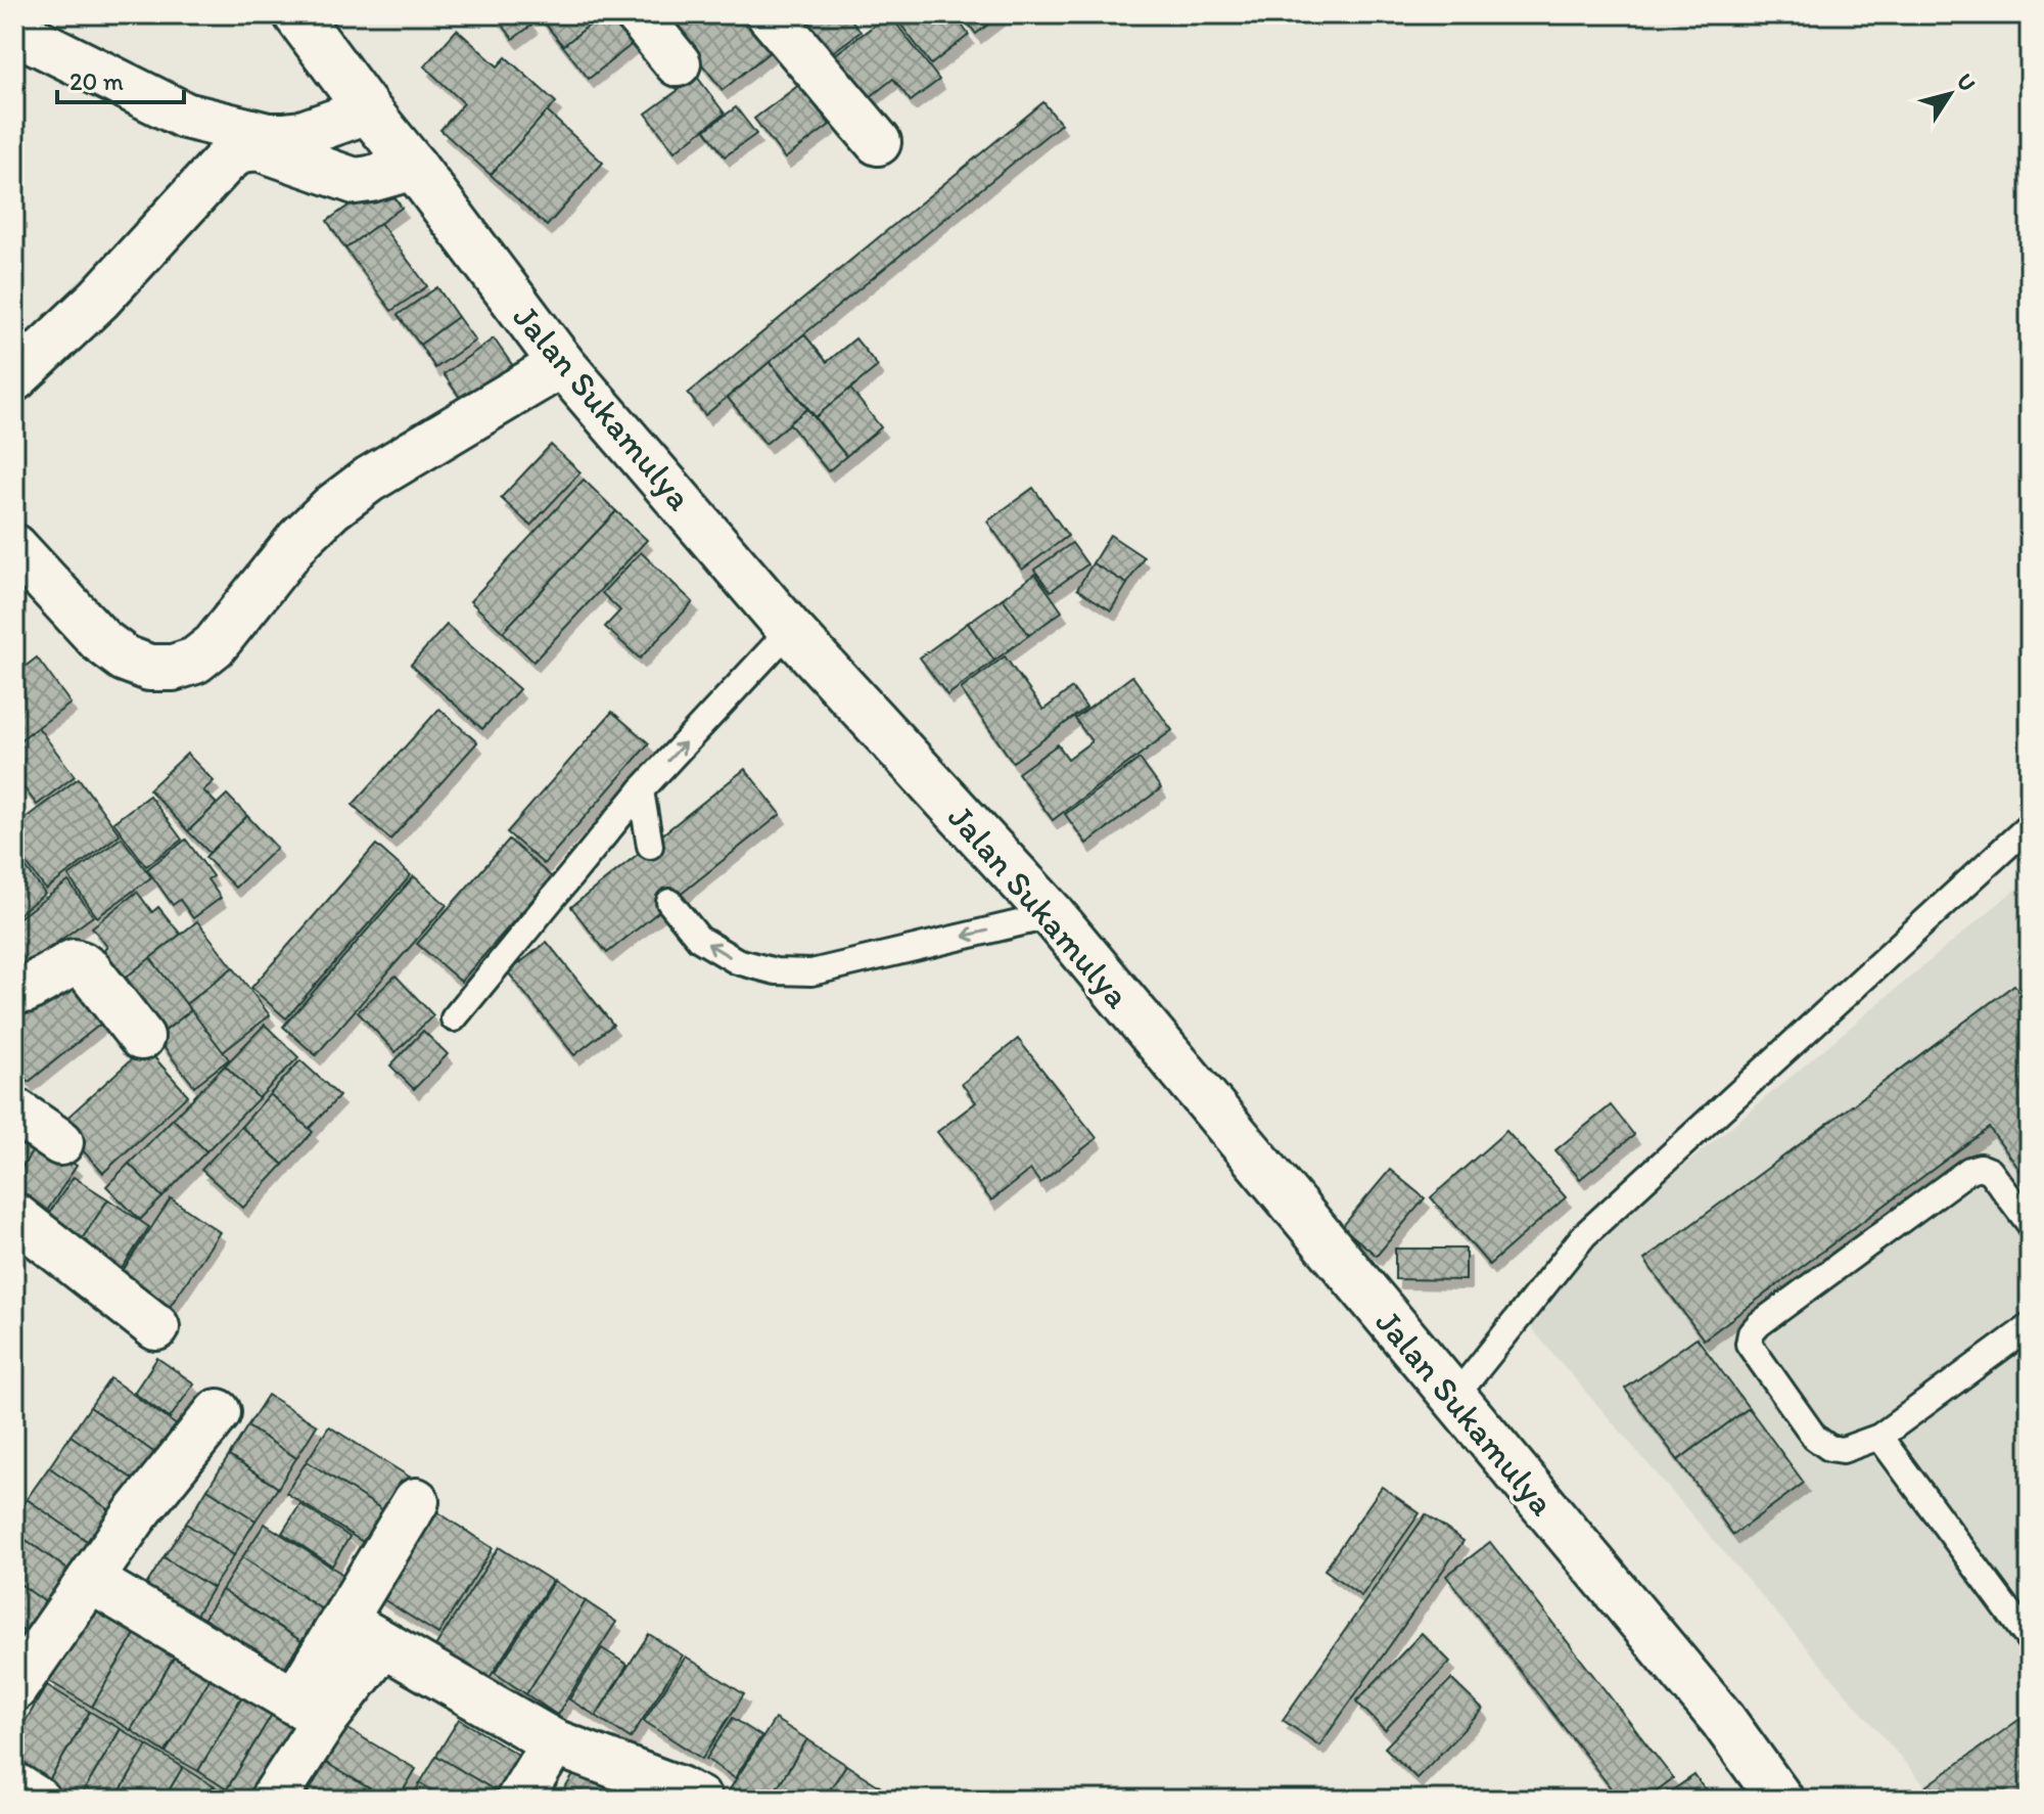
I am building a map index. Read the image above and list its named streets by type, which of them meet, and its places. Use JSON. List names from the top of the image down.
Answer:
{
  "streets": {
    "street": ["Jalan Sukamulya"]
  },
  "scale_bar": "20 m",
  "north": "top right"
}
